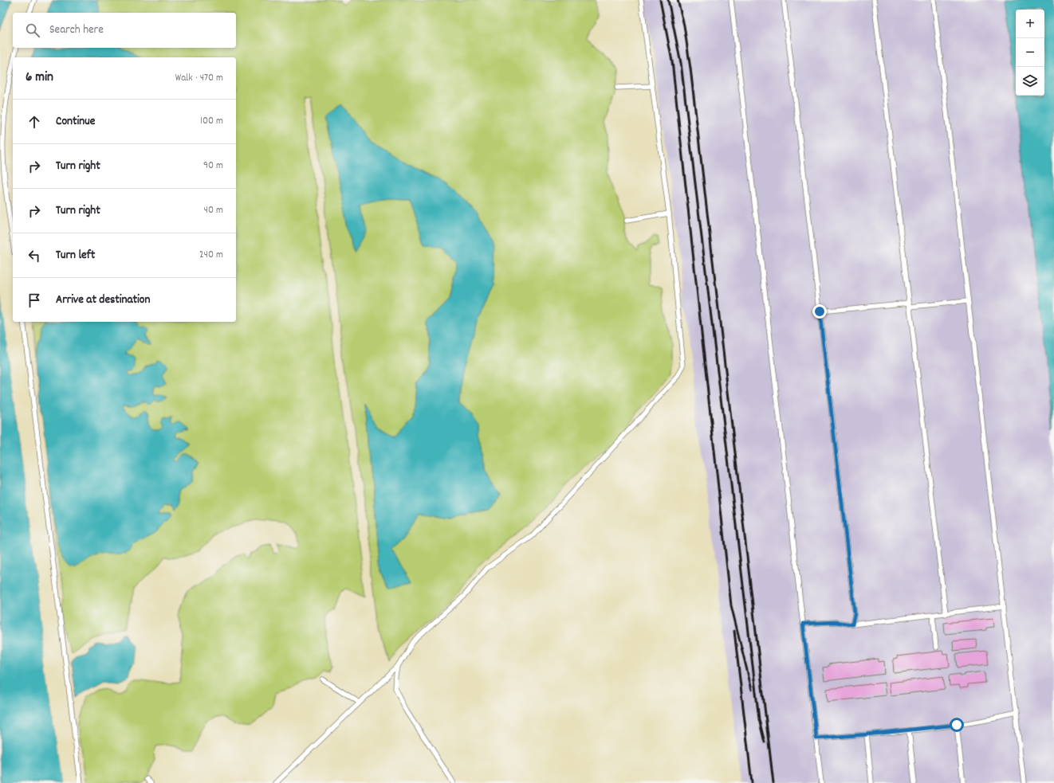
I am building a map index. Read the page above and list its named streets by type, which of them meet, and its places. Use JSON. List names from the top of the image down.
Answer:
{
  "page": {
    "map_buttons": ["+", "−"],
    "search": "Search here",
    "heading": ["6 min", "Walk · 470 m"],
    "list": [
      ["Continue", "100 m"],
      ["Turn right", "90 m"],
      ["Turn right", "40 m"],
      ["Turn left", "240 m"],
      "Arrive at destination"
    ]
  }
}
